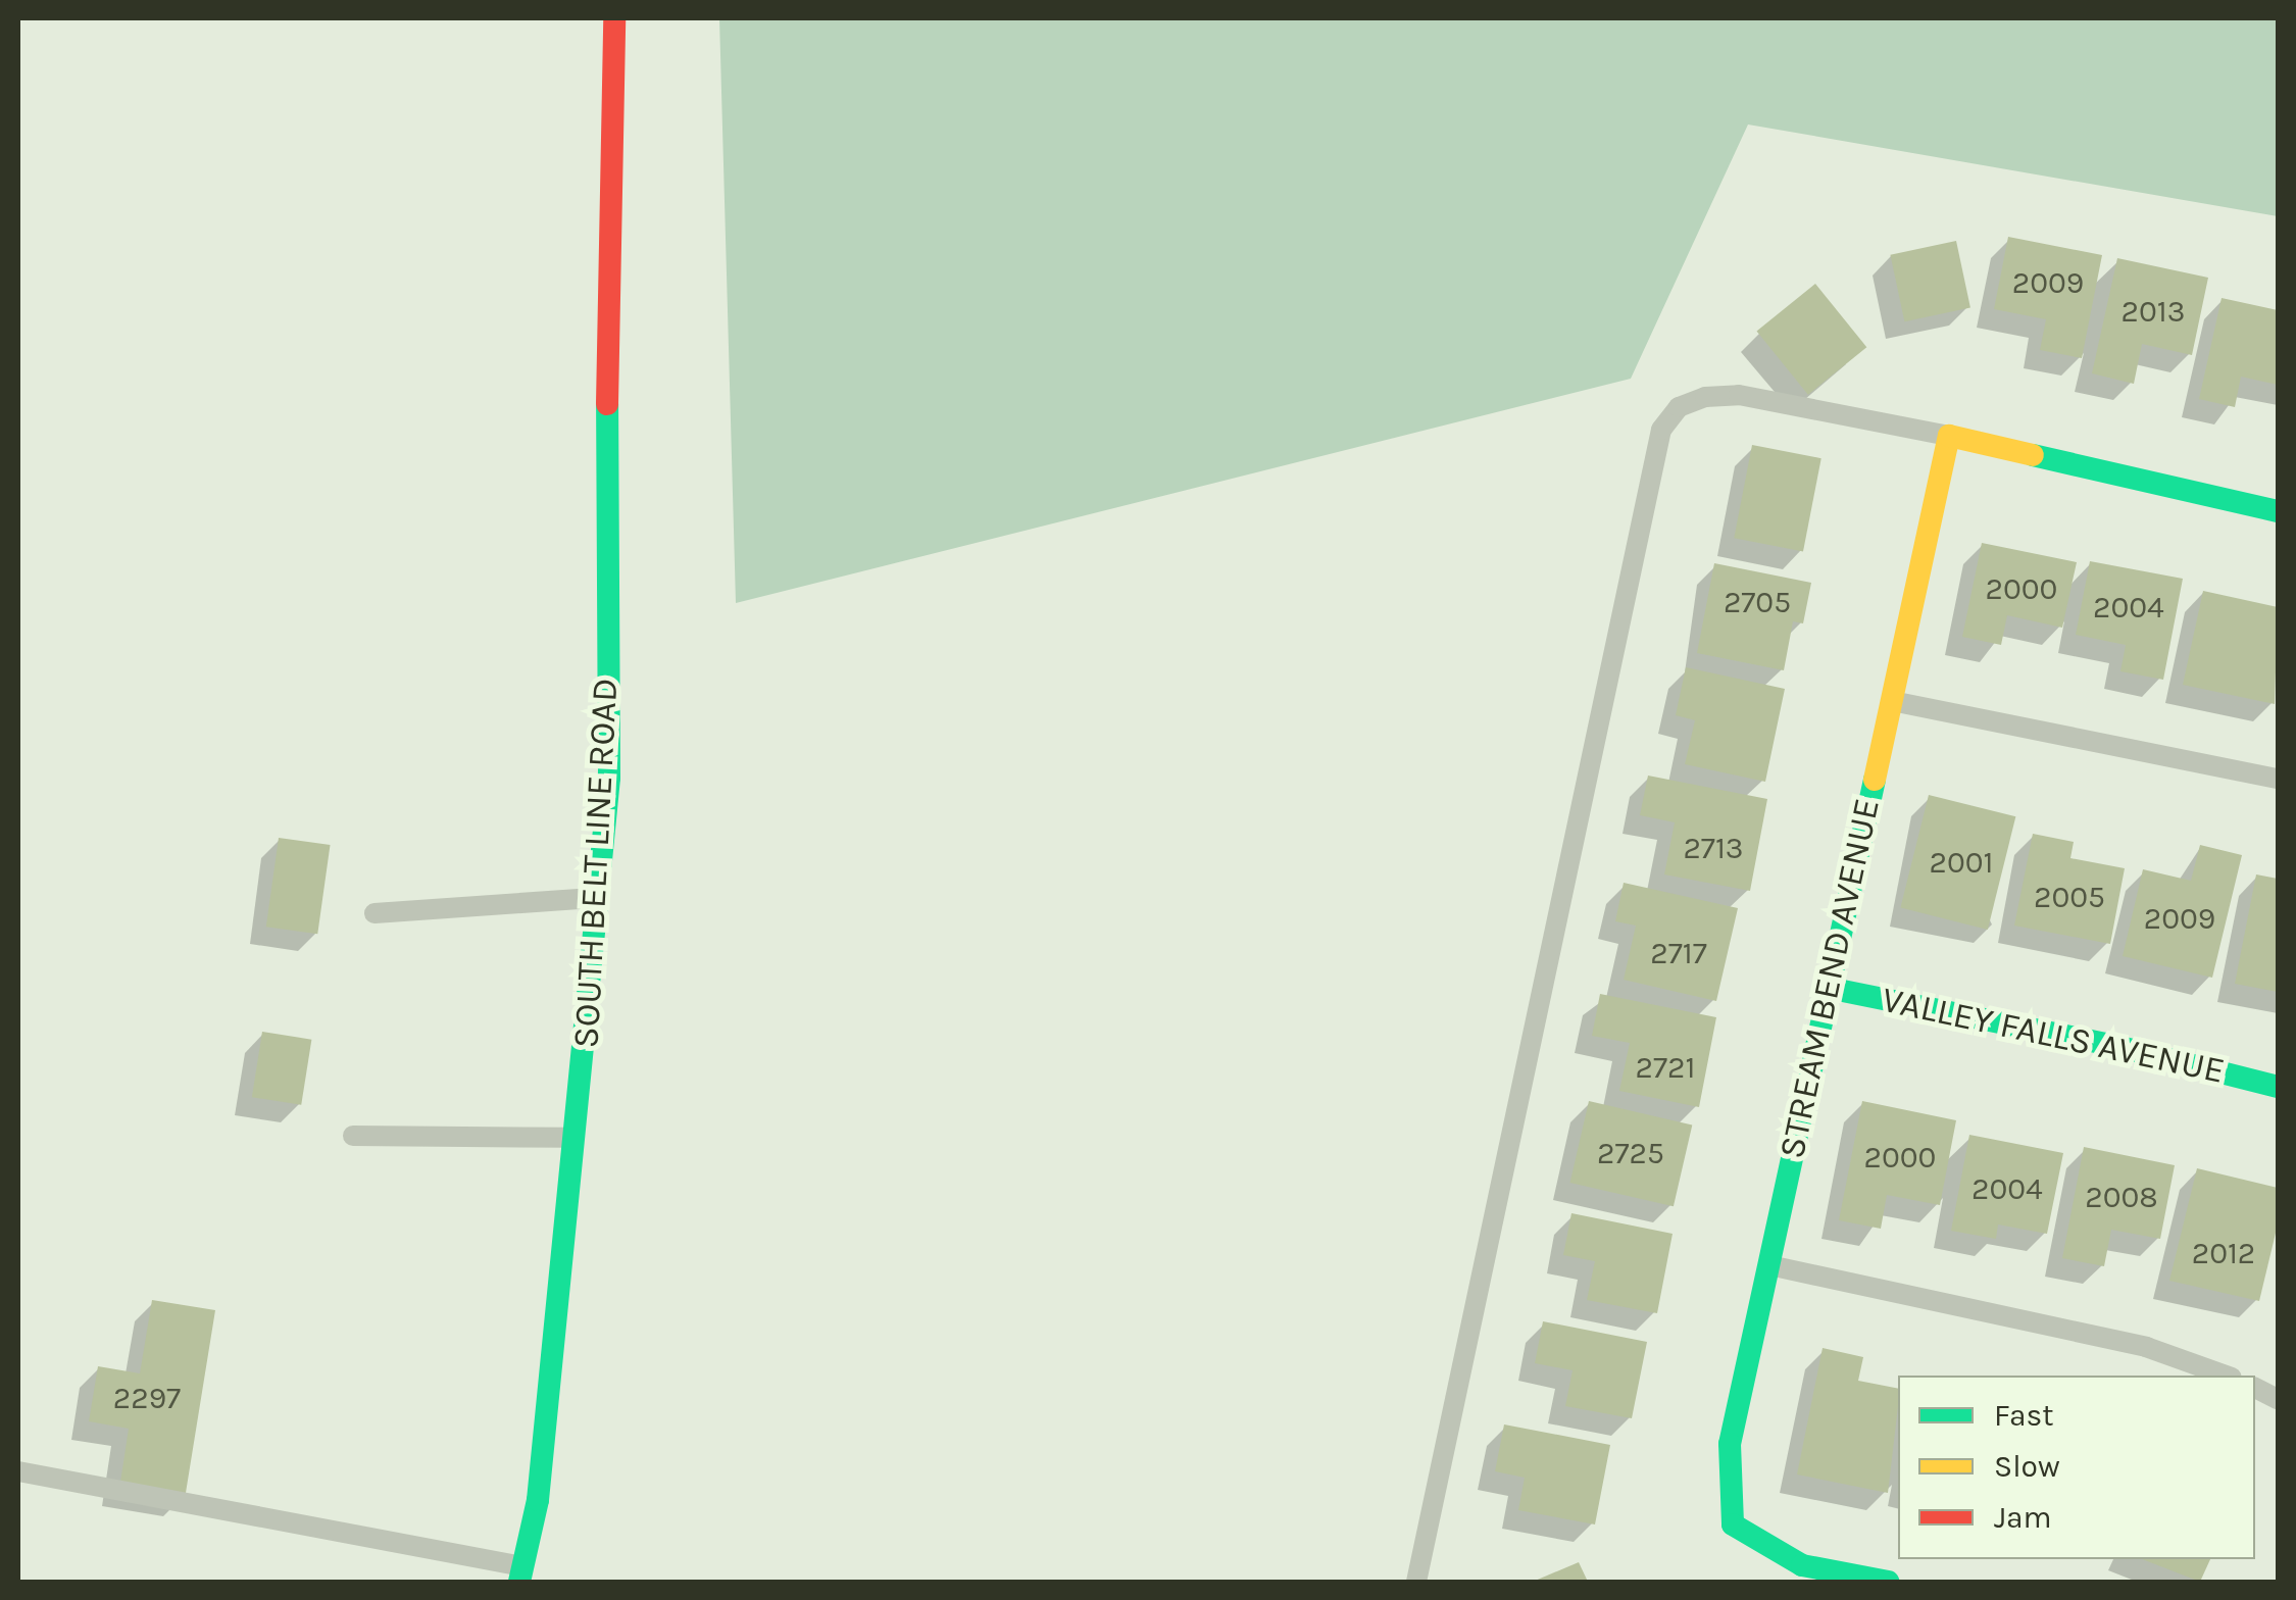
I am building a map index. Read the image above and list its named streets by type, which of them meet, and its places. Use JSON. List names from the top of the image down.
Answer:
{
  "streets": {
    "street": ["SOUTH BELT LINE ROAD", "STREAM BEND AVENUE", "VALLEY FALLS AVENUE"]
  },
  "crossings": [
    ["STREAM BEND AVENUE", "VALLEY FALLS AVENUE"]
  ],
  "house_numbers": [
    "2009",
    "2013",
    "2000",
    "2705",
    "2004",
    "2713",
    "2001",
    "2005",
    "2009",
    "2717",
    "2721",
    "2725",
    "2000",
    "2004",
    "2008",
    "2012",
    "2297"
  ],
  "legend": ["Fast", "Slow", "Jam"]
}
